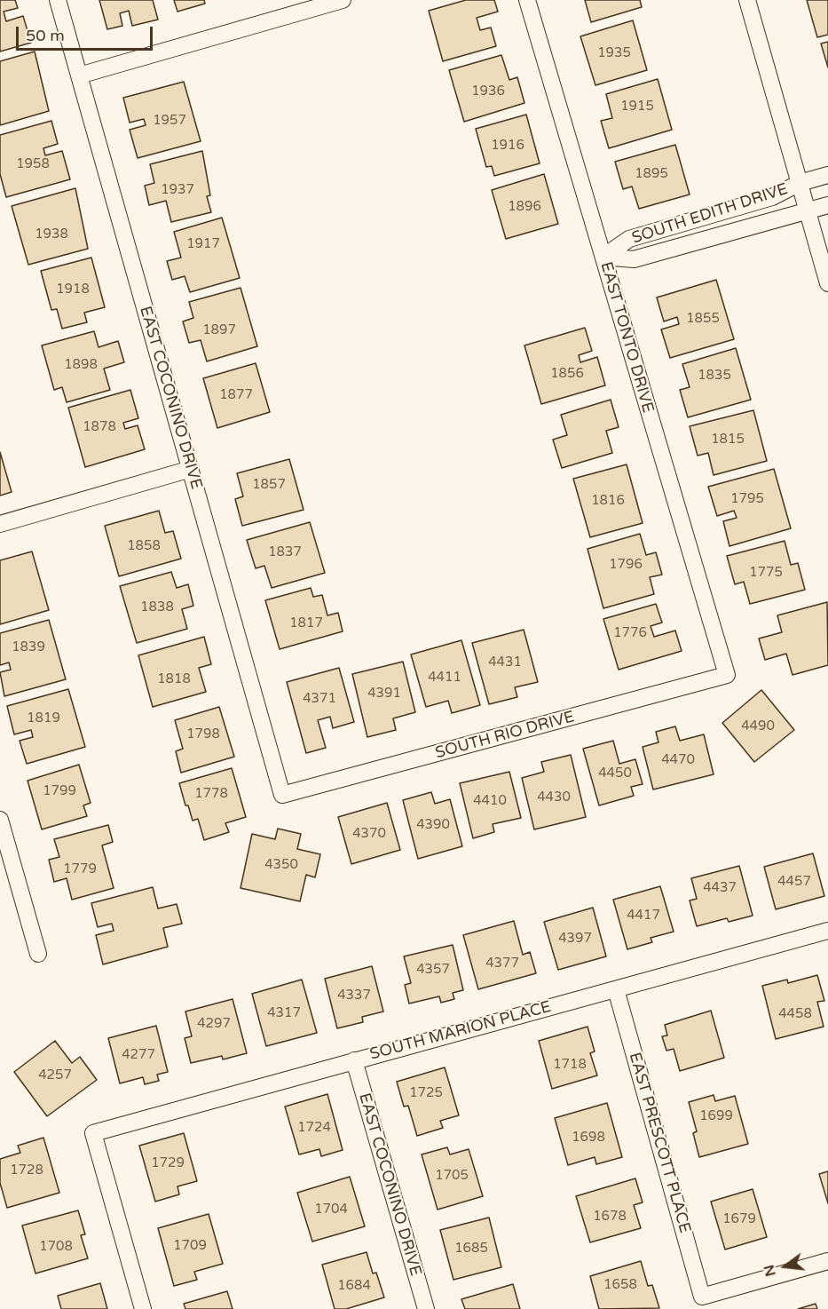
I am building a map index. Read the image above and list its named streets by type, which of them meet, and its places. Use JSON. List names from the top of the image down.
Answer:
{
  "streets": {
    "street": [
      "SOUTH EDITH DRIVE",
      "EAST TONTO DRIVE",
      "EAST COCONINO DRIVE",
      "SOUTH RIO DRIVE",
      "SOUTH MARION PLACE",
      "EAST PRESCOTT PLACE"
    ]
  },
  "crossings": [
    ["SOUTH EDITH DRIVE", "EAST TONTO DRIVE"],
    ["EAST TONTO DRIVE", "SOUTH RIO DRIVE"],
    ["EAST COCONINO DRIVE", "SOUTH RIO DRIVE"],
    ["EAST COCONINO DRIVE", "SOUTH MARION PLACE"],
    ["SOUTH MARION PLACE", "EAST PRESCOTT PLACE"]
  ],
  "house_numbers": [
    "1935",
    "1936",
    "1915",
    "1957",
    "1916",
    "1958",
    "1895",
    "1937",
    "1896",
    "1938",
    "1917",
    "1918",
    "1855",
    "1897",
    "1898",
    "1856",
    "1835",
    "1877",
    "1878",
    "1815",
    "1857",
    "1795",
    "1816",
    "1858",
    "1837",
    "1796",
    "1775",
    "1838",
    "1817",
    "1776",
    "1839",
    "4431",
    "4411",
    "1818",
    "4391",
    "4371",
    "1819",
    "4490",
    "1798",
    "4470",
    "4450",
    "1799",
    "1778",
    "4430",
    "4410",
    "4390",
    "4370",
    "4350",
    "1779",
    "4457",
    "4437",
    "4417",
    "4397",
    "4377",
    "4357",
    "4337",
    "4317",
    "4458",
    "4297",
    "4277",
    "1718",
    "4257",
    "1725",
    "1699",
    "1724",
    "1698",
    "1729",
    "1728",
    "1705",
    "1704",
    "1678",
    "1679",
    "1709",
    "1708",
    "1685",
    "1658",
    "1684"
  ],
  "scale_bar": "50 m",
  "north": "left"
}
